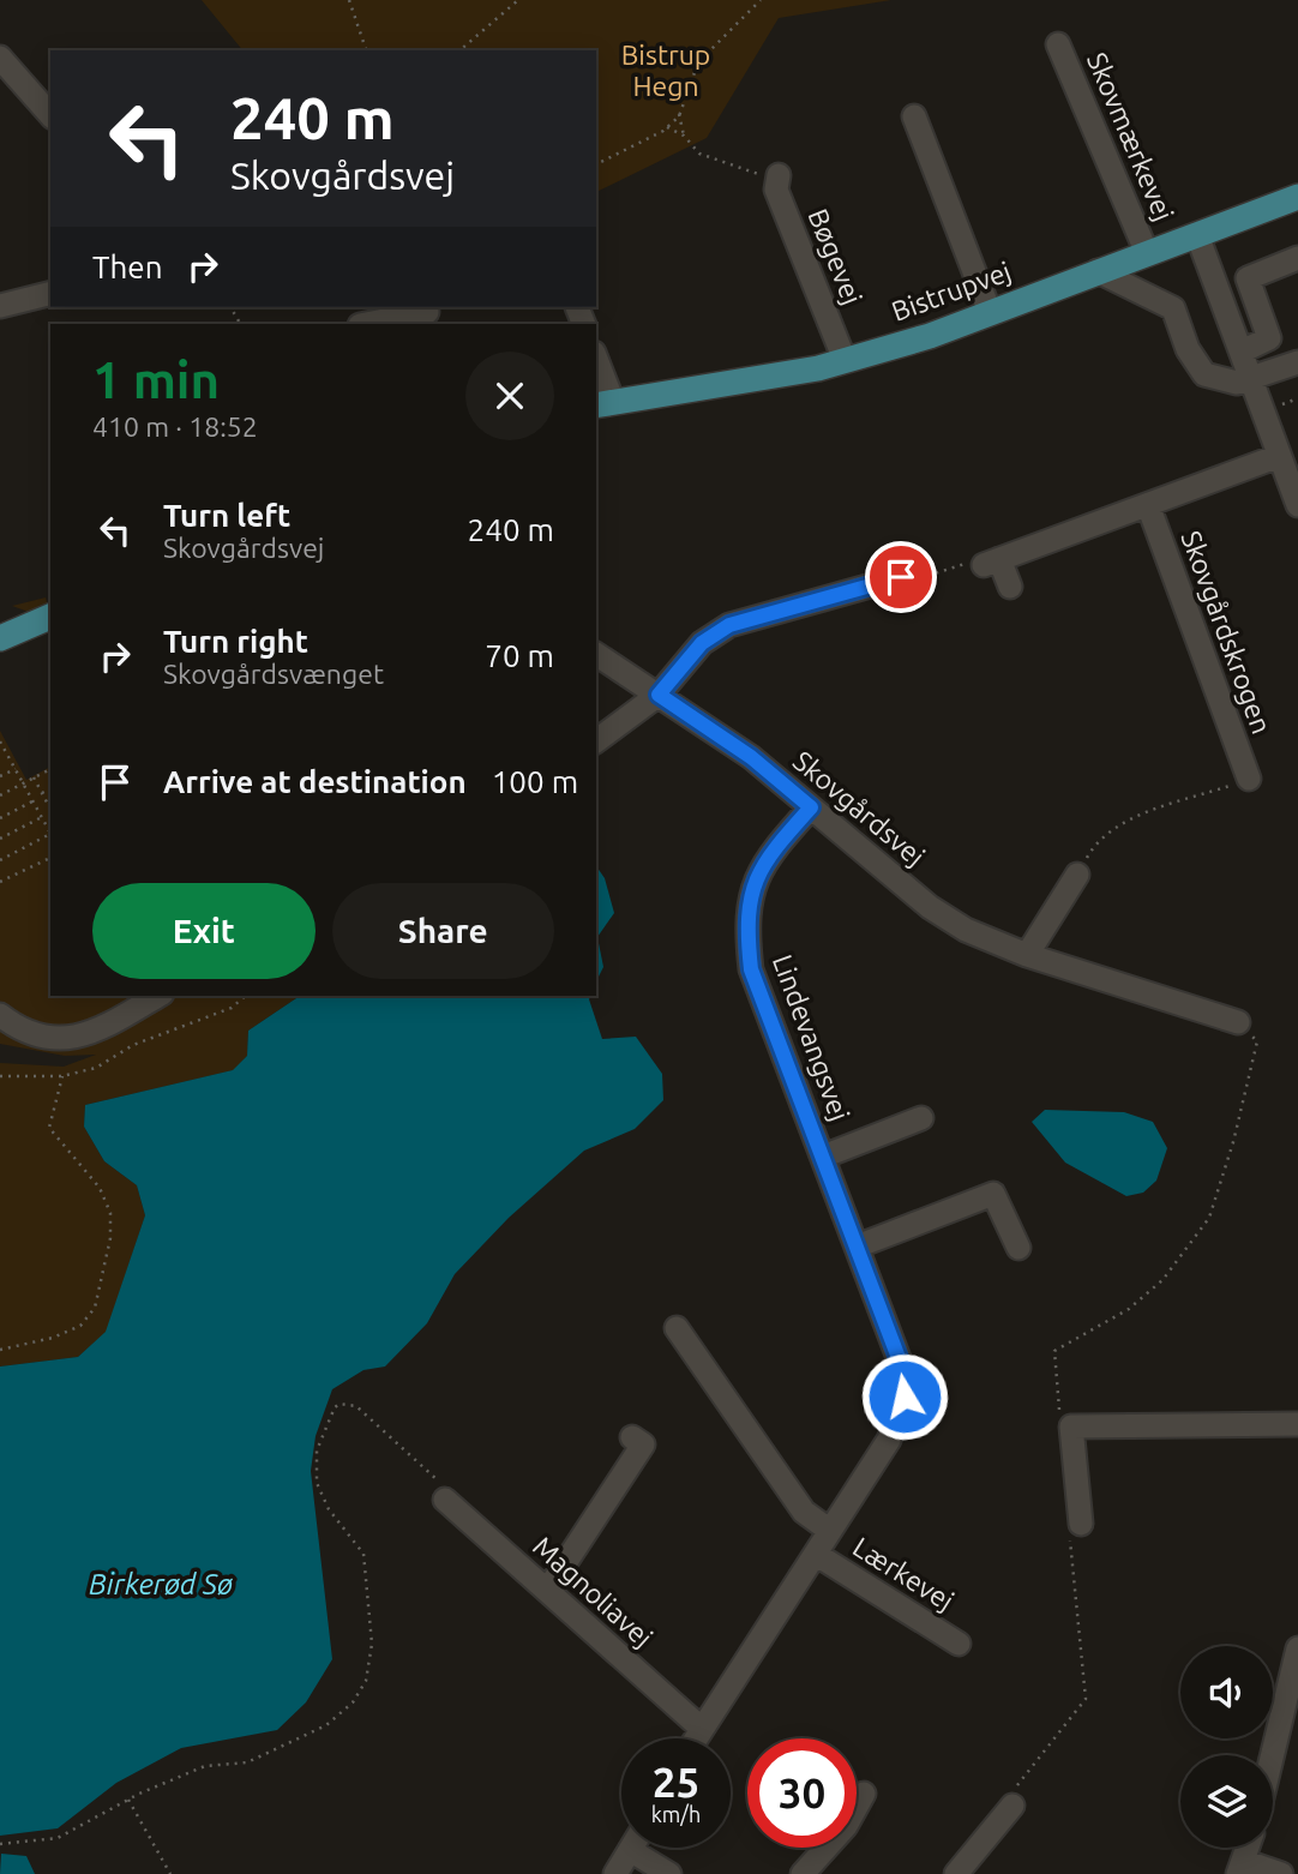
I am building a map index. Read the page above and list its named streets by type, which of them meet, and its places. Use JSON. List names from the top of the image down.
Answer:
{
  "streets": {
    "main road": ["Bistrupvej"],
    "street": [
      "Skovmærkevej",
      "Bøgevej",
      "Skovgårdskrogen",
      "Skovgårdsvej",
      "Lindevangsvej",
      "Lærkevej",
      "Magnoliavej"
    ]
  },
  "crossings": [
    ["Skovmærkevej", "Bistrupvej"],
    ["Bøgevej", "Bistrupvej"],
    ["Skovgårdsvej", "Lindevangsvej"],
    ["Lindevangsvej", "Lærkevej"],
    ["Lindevangsvej", "Magnoliavej"]
  ],
  "water": ["Birkerød Sø"],
  "parks": ["Bistrup Hegn"],
  "page": {
    "turn": ["240 m", "Skovgårdsvej"],
    "then": "Then",
    "heading": ["1 min", "410 m · 18:52"],
    "list": [
      {
        "name": "Turn left",
        "note": "Skovgårdsvej",
        "value": "240 m"
      },
      {
        "name": "Turn right",
        "note": "Skovgårdsvænget",
        "value": "70 m"
      },
      {
        "name": "Arrive at destination",
        "value": "100 m"
      }
    ],
    "buttons": ["Exit", "Share"],
    "speed": "25 km/h",
    "limit": "30"
  }
}
